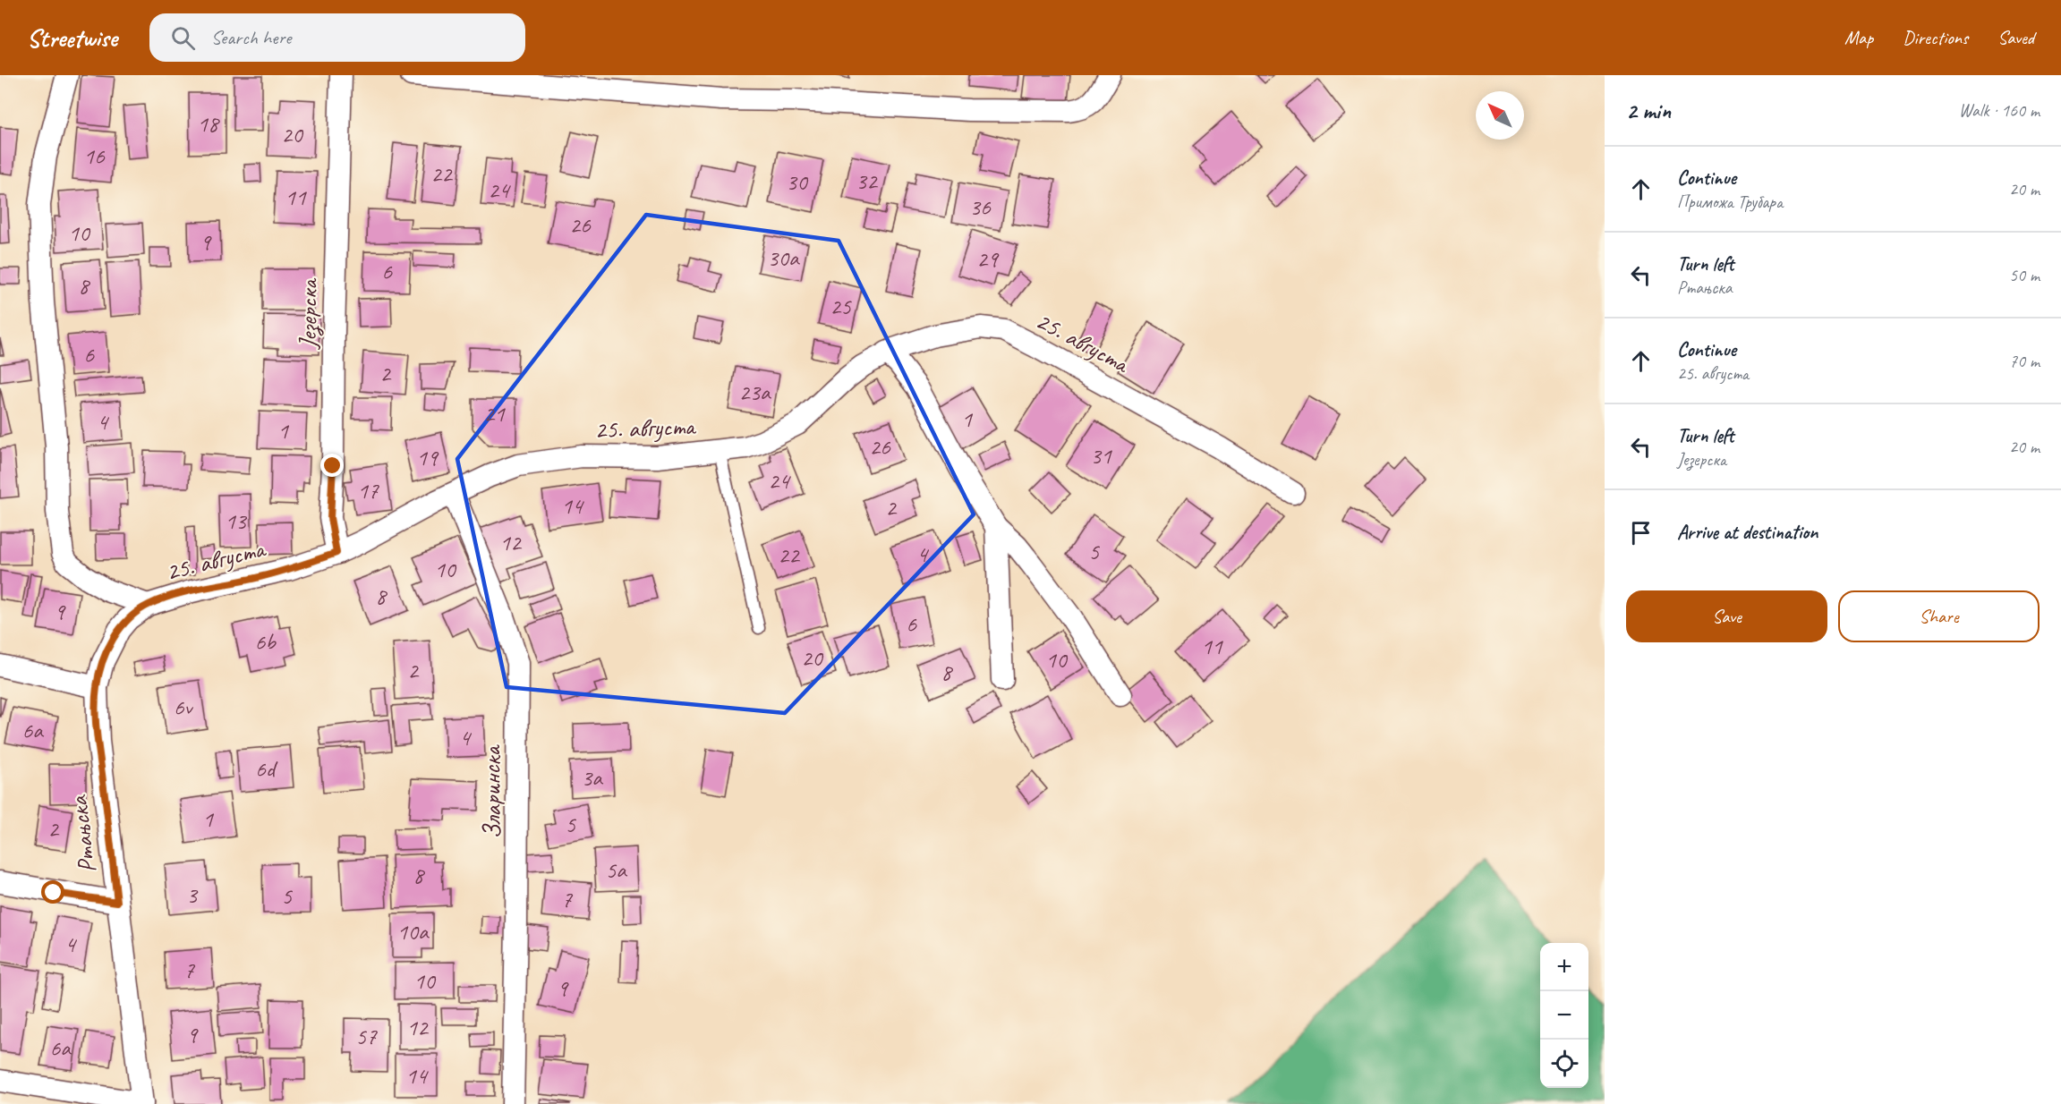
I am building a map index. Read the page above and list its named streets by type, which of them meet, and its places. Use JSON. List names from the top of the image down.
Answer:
{
  "streets": {
    "street": [
      "Језерска",
      "25. августа",
      "Зларинска",
      "Ртањска"
    ]
  },
  "crossings": [
    ["Језерска", "25. августа"],
    ["25. августа", "Зларинска"],
    ["25. августа", "Ртањска"]
  ],
  "house_numbers": [
    "18",
    "20",
    "16",
    "22",
    "32",
    "30",
    "24",
    "11",
    "36",
    "26",
    "10",
    "9",
    "30a",
    "29",
    "6",
    "8",
    "25",
    "6",
    "2",
    "23a",
    "21",
    "1",
    "4",
    "1",
    "26",
    "31",
    "19",
    "24",
    "17",
    "14",
    "2",
    "13",
    "12",
    "5",
    "4",
    "22",
    "10",
    "8",
    "9",
    "6",
    "6b",
    "11",
    "20",
    "10",
    "2",
    "8",
    "6v",
    "6a",
    "4",
    "6d",
    "3a",
    "1",
    "5",
    "2",
    "5a",
    "8",
    "3",
    "5",
    "7",
    "10a",
    "4",
    "7",
    "10",
    "9",
    "12",
    "9",
    "57",
    "6a",
    "14"
  ],
  "north": "top left",
  "page": {
    "header": "Streetwise",
    "search": "Search here",
    "nav": ["Map", "Directions", "Saved"],
    "heading": ["2 min", "Walk · 160 m"],
    "list": [
      ["Continue", "Приможа Трубара", "20 m"],
      ["Turn left", "Ртањска", "50 m"],
      ["Continue", "25. августа", "70 m"],
      ["Turn left", "Језерска", "20 m"],
      "Arrive at destination"
    ],
    "buttons": ["Save", "Share"],
    "map_buttons": ["+", "−"]
  }
}
